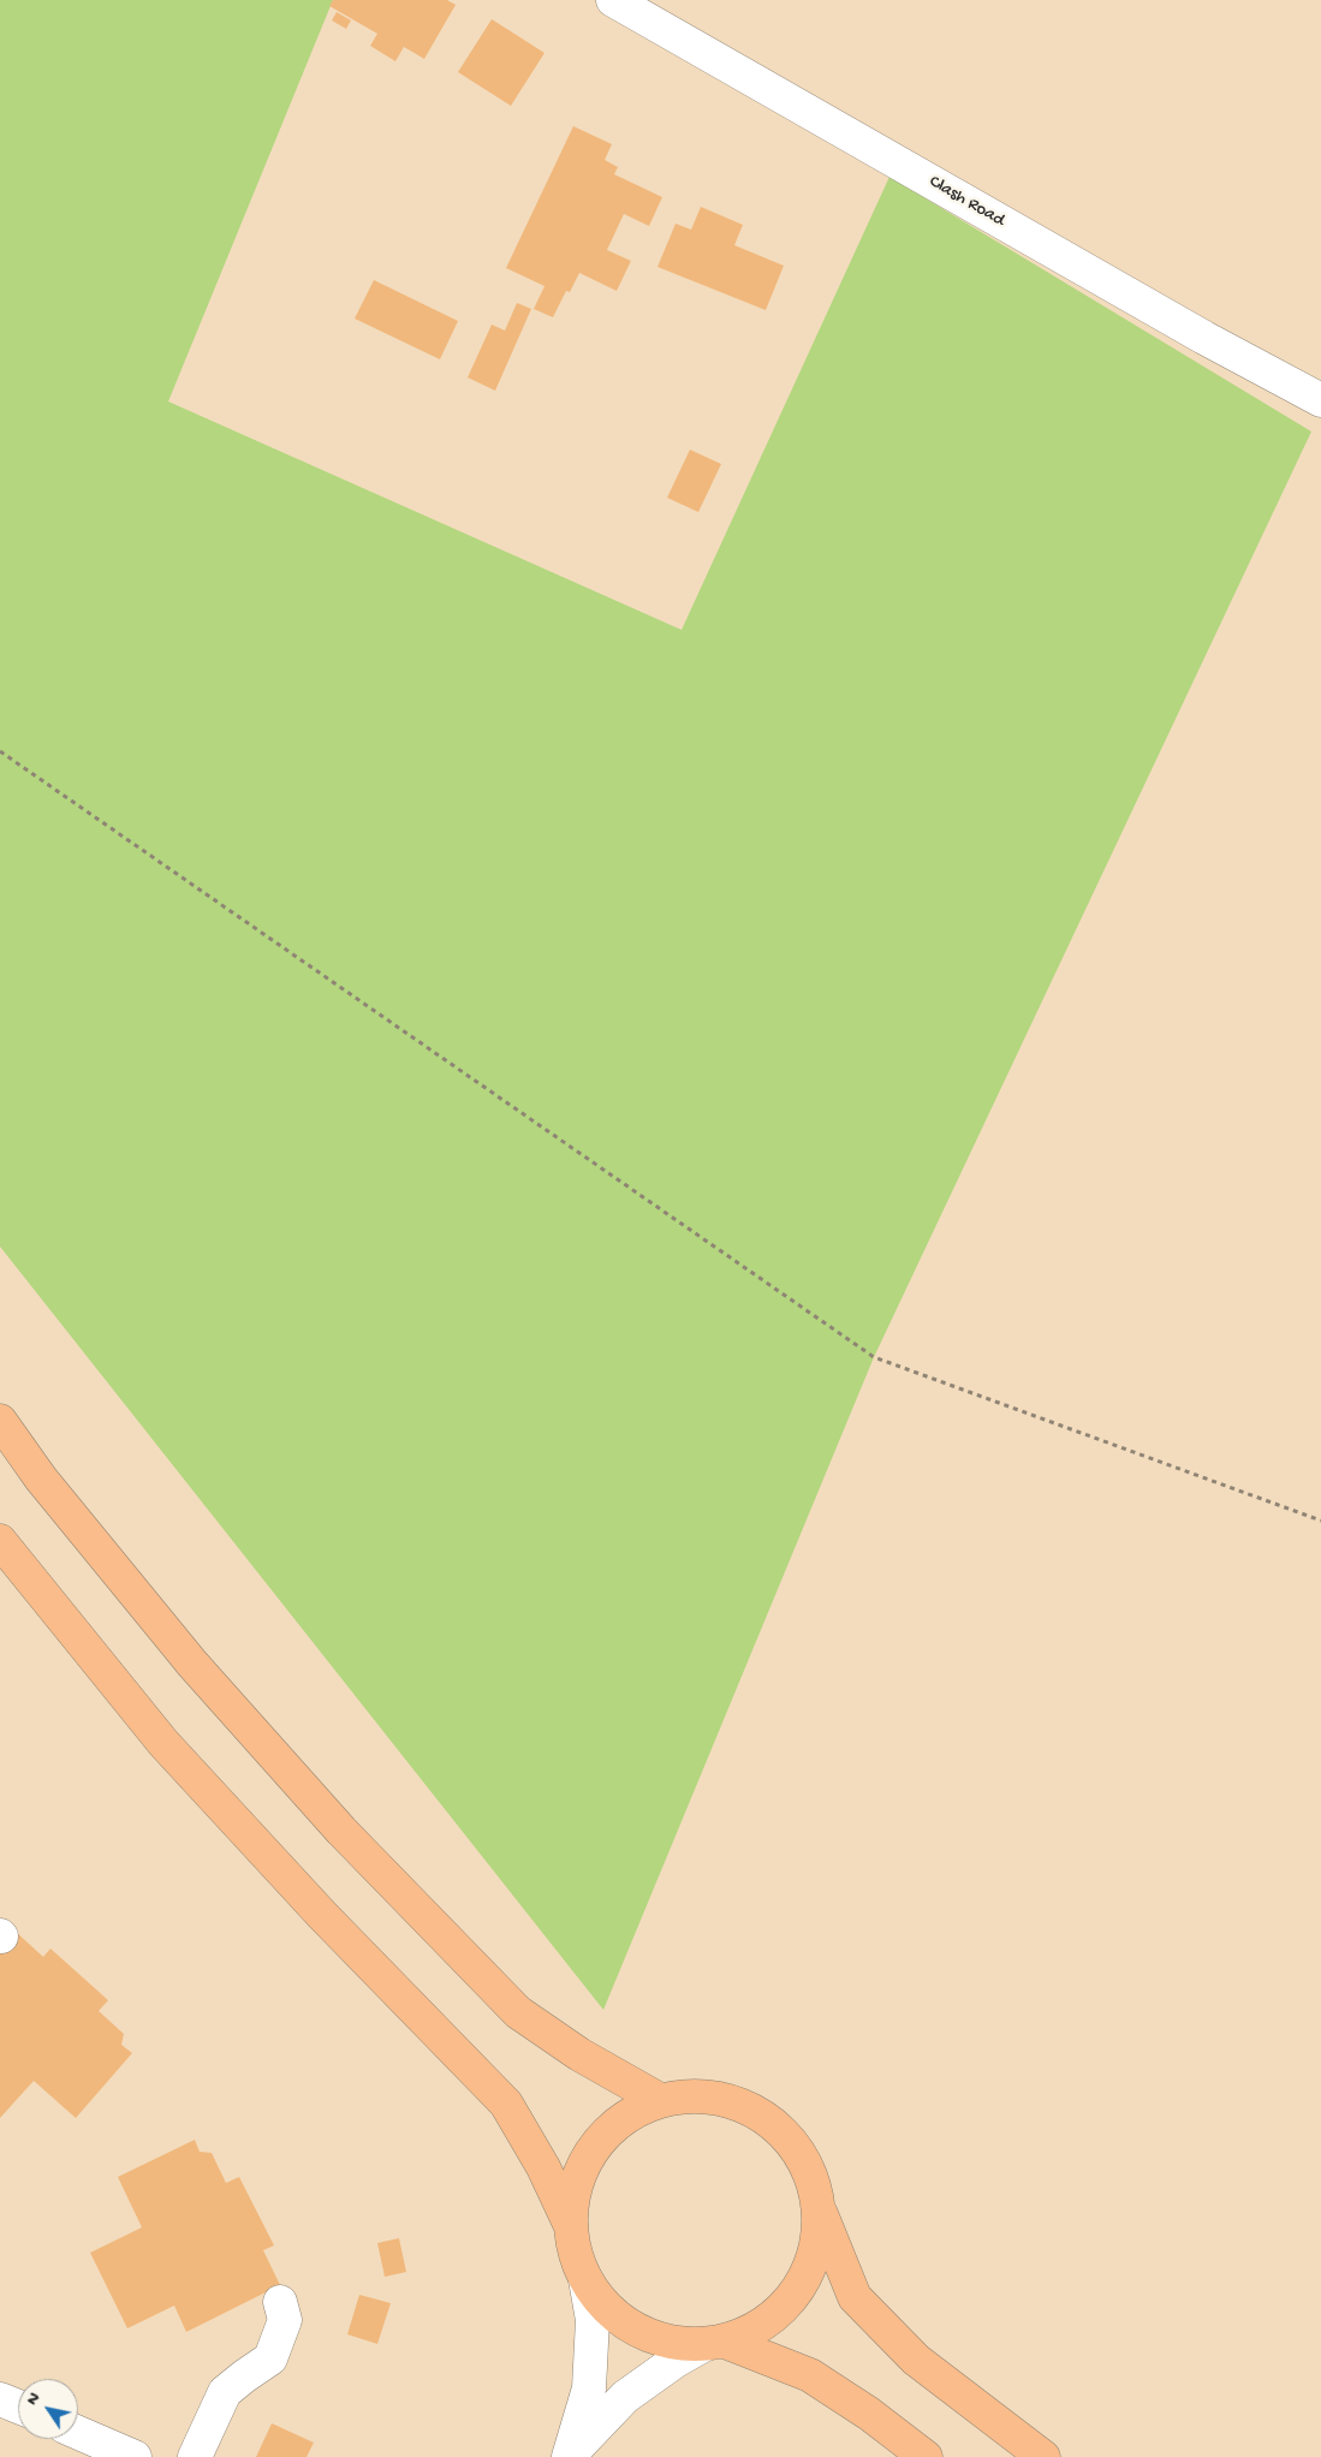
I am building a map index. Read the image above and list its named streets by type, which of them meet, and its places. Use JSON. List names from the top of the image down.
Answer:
{
  "streets": {
    "street": ["Clash Road"]
  },
  "north": "top left"
}
